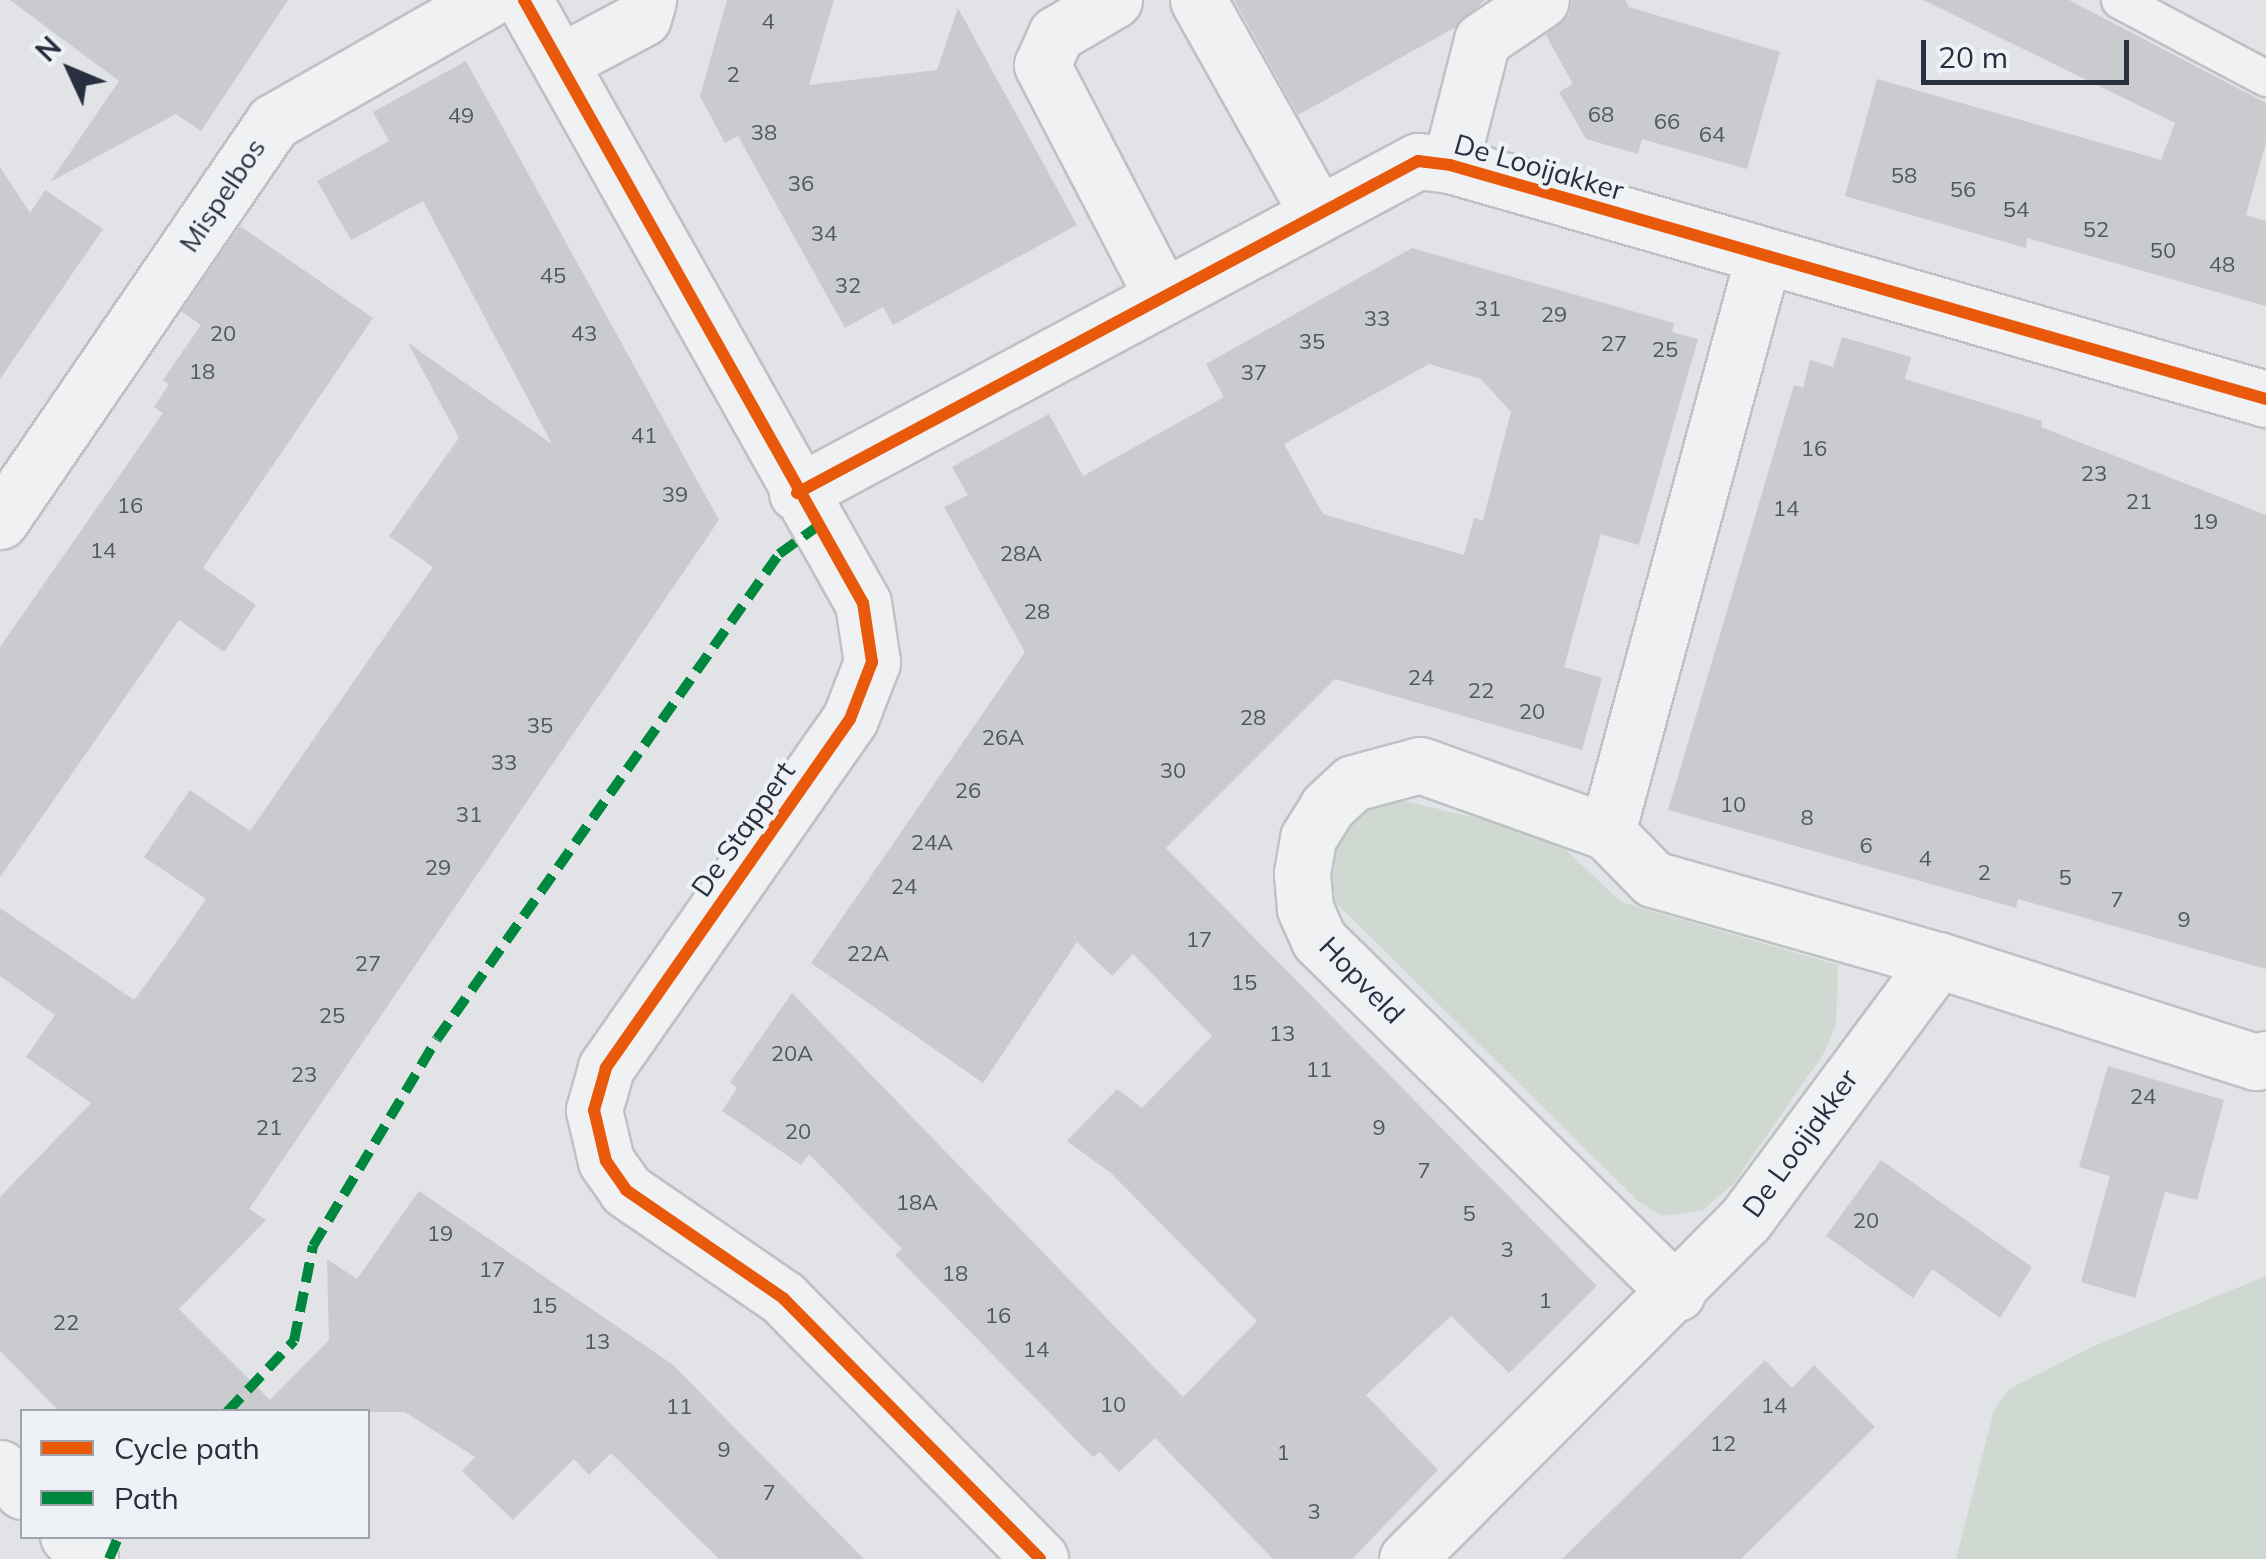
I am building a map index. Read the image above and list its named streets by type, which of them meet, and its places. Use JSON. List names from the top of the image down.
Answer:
{
  "streets": {
    "street": [
      "De Looijakker",
      "Mispelbos",
      "De Stappert",
      "Hopveld"
    ]
  },
  "crossings": [
    ["De Looijakker", "De Stappert"],
    ["De Looijakker", "Hopveld"]
  ],
  "house_numbers": [
    "4",
    "2",
    "68",
    "49",
    "66",
    "38",
    "64",
    "58",
    "36",
    "56",
    "54",
    "52",
    "34",
    "50",
    "48",
    "45",
    "32",
    "31",
    "29",
    "33",
    "20",
    "43",
    "35",
    "27",
    "25",
    "18",
    "37",
    "41",
    "16",
    "23",
    "39",
    "21",
    "16",
    "14",
    "19",
    "14",
    "28A",
    "28",
    "24",
    "22",
    "20",
    "28",
    "35",
    "26A",
    "33",
    "30",
    "26",
    "10",
    "31",
    "8",
    "24A",
    "6",
    "4",
    "29",
    "2",
    "5",
    "24",
    "7",
    "9",
    "17",
    "22A",
    "27",
    "15",
    "25",
    "13",
    "20A",
    "11",
    "23",
    "24",
    "21",
    "9",
    "20",
    "7",
    "18A",
    "5",
    "20",
    "19",
    "3",
    "17",
    "18",
    "1",
    "15",
    "16",
    "22",
    "13",
    "14",
    "10",
    "14",
    "11",
    "12",
    "9",
    "1",
    "7",
    "3"
  ],
  "legend": ["Cycle path", "Path"],
  "scale_bar": "20 m",
  "north": "top left"
}
